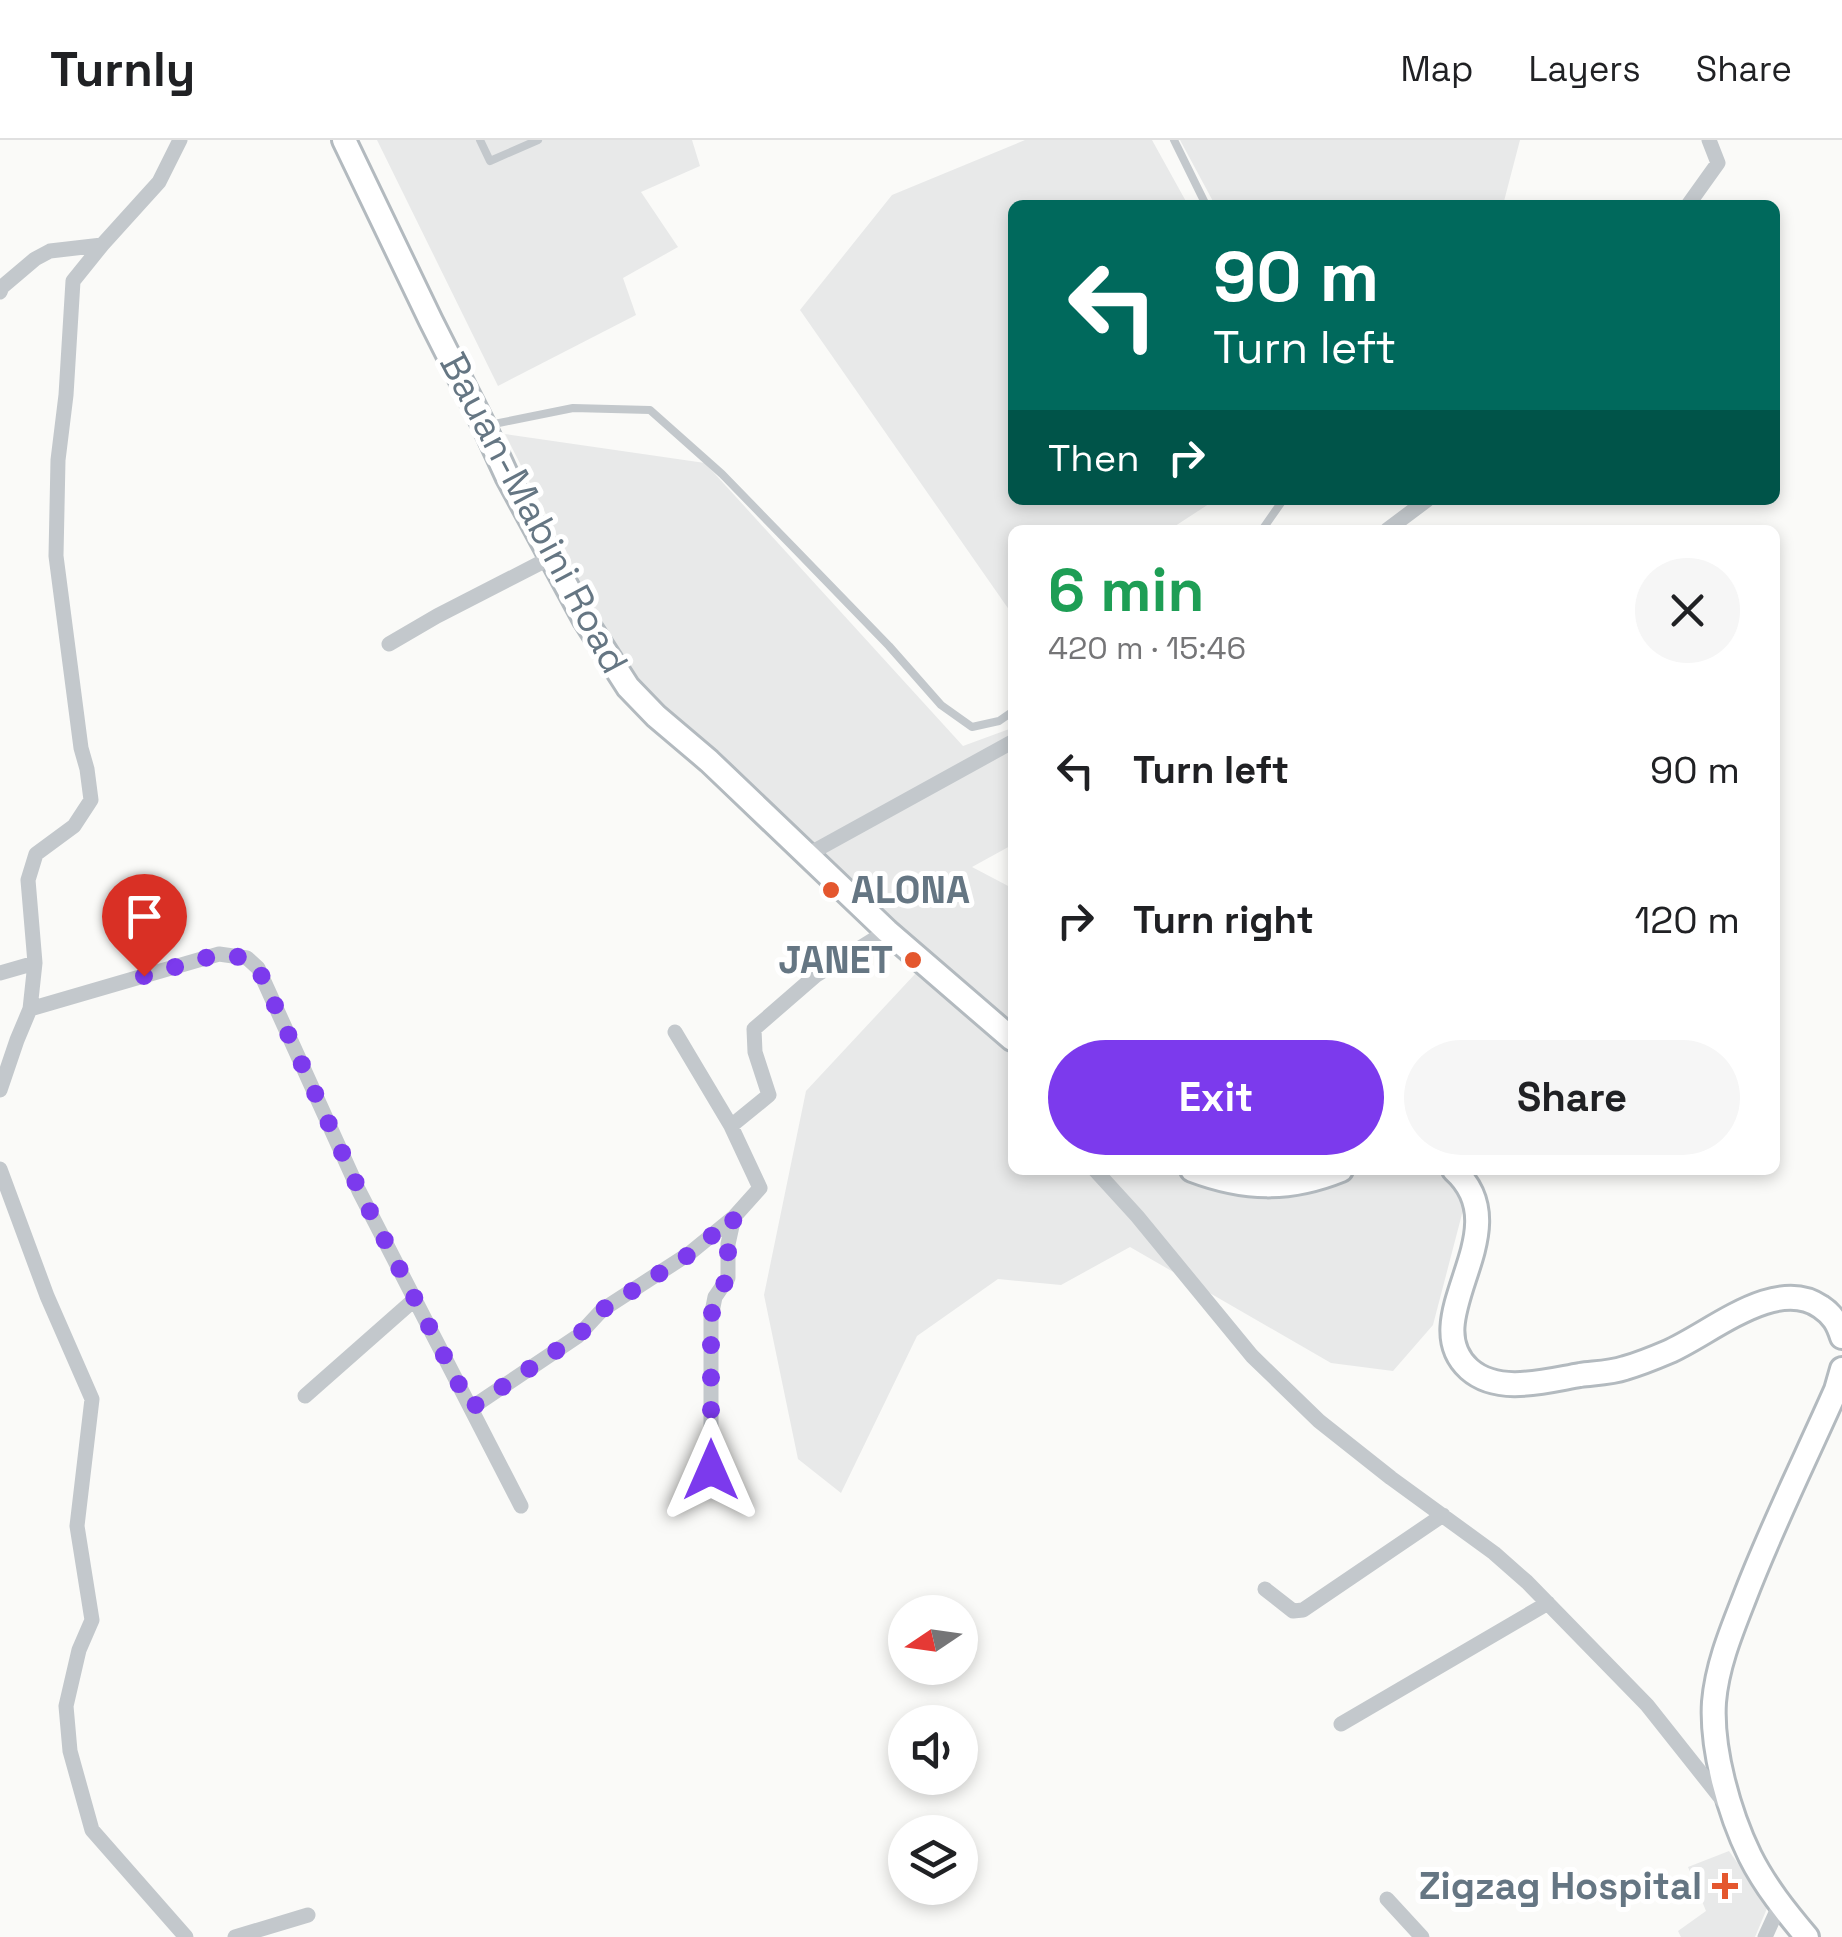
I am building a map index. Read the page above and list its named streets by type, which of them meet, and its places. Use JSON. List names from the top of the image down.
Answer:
{
  "streets": {
    "main road": ["Bauan-Mabini Road"]
  },
  "places": {
    "other": ["ALONA", "JANET"],
    "health": ["Zigzag Hospital"]
  },
  "north": "left",
  "page": {
    "header": "Turnly",
    "nav": ["Map", "Layers", "Share"],
    "turn": ["90 m", "Turn left"],
    "then": "Then",
    "heading": ["6 min", "420 m · 15:46"],
    "list": [
      {
        "name": "Turn left",
        "value": "90 m"
      },
      {
        "name": "Turn right",
        "value": "120 m"
      }
    ],
    "buttons": ["Exit", "Share"]
  }
}
